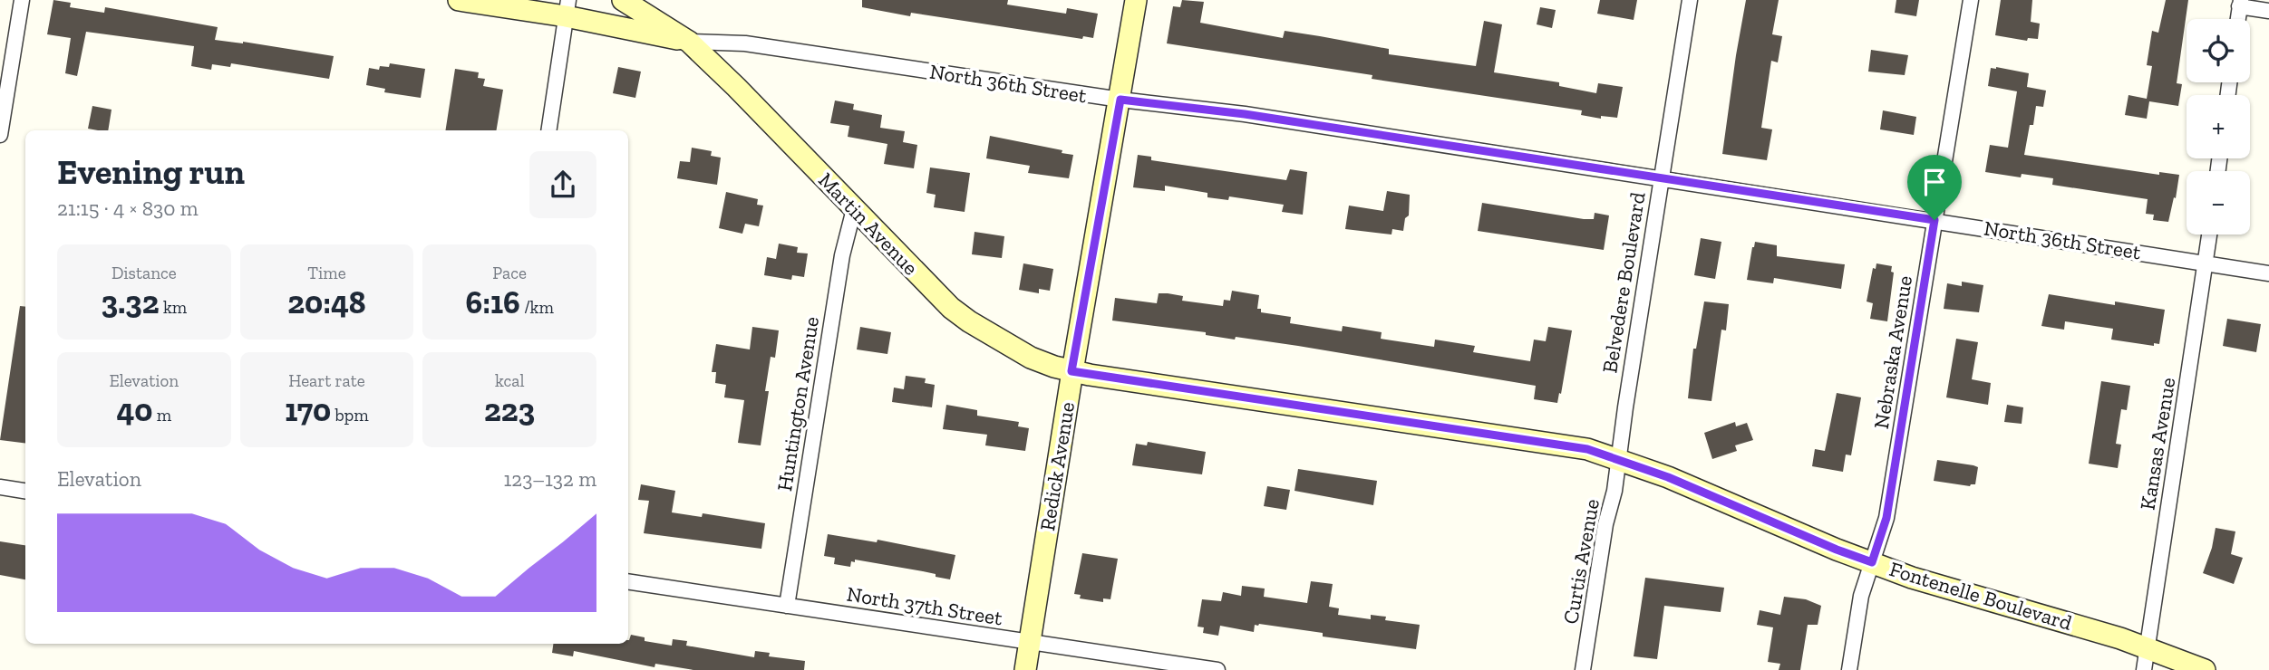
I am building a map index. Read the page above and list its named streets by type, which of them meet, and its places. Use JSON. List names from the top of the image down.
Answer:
{
  "streets": {
    "main road": ["Martin Avenue", "Redick Avenue", "Fontenelle Boulevard"],
    "street": [
      "North 36th Street",
      "Belvedere Boulevard",
      "Nebraska Avenue",
      "Huntington Avenue",
      "Kansas Avenue",
      "Curtis Avenue",
      "North 37th Street"
    ]
  },
  "crossings": [
    ["North 36th Street", "Martin Avenue"],
    ["North 36th Street", "Belvedere Boulevard"],
    ["North 36th Street", "Nebraska Avenue"],
    ["North 36th Street", "Kansas Avenue"],
    ["North 36th Street", "Redick Avenue"],
    ["Martin Avenue", "Belvedere Boulevard"],
    ["Martin Avenue", "Huntington Avenue"],
    ["Martin Avenue", "Redick Avenue"],
    ["Martin Avenue", "Curtis Avenue"],
    ["Martin Avenue", "Fontenelle Boulevard"],
    ["Belvedere Boulevard", "Curtis Avenue"],
    ["Belvedere Boulevard", "Fontenelle Boulevard"],
    ["Nebraska Avenue", "Fontenelle Boulevard"],
    ["Huntington Avenue", "North 37th Street"],
    ["Kansas Avenue", "Fontenelle Boulevard"],
    ["Redick Avenue", "North 37th Street"],
    ["Curtis Avenue", "Fontenelle Boulevard"]
  ],
  "page": {
    "map_buttons": ["+", "−"],
    "heading": ["Evening run", "21:15 · 4 × 830 m"],
    "stats": [
      ["Distance", "3.32 km"],
      ["Time", "20:48"],
      ["Pace", "6:16 /km"],
      ["Elevation", "40 m"],
      ["Heart rate", "170 bpm"],
      ["kcal", "223"]
    ],
    "chart": ["Elevation", "123–132 m"]
  }
}
